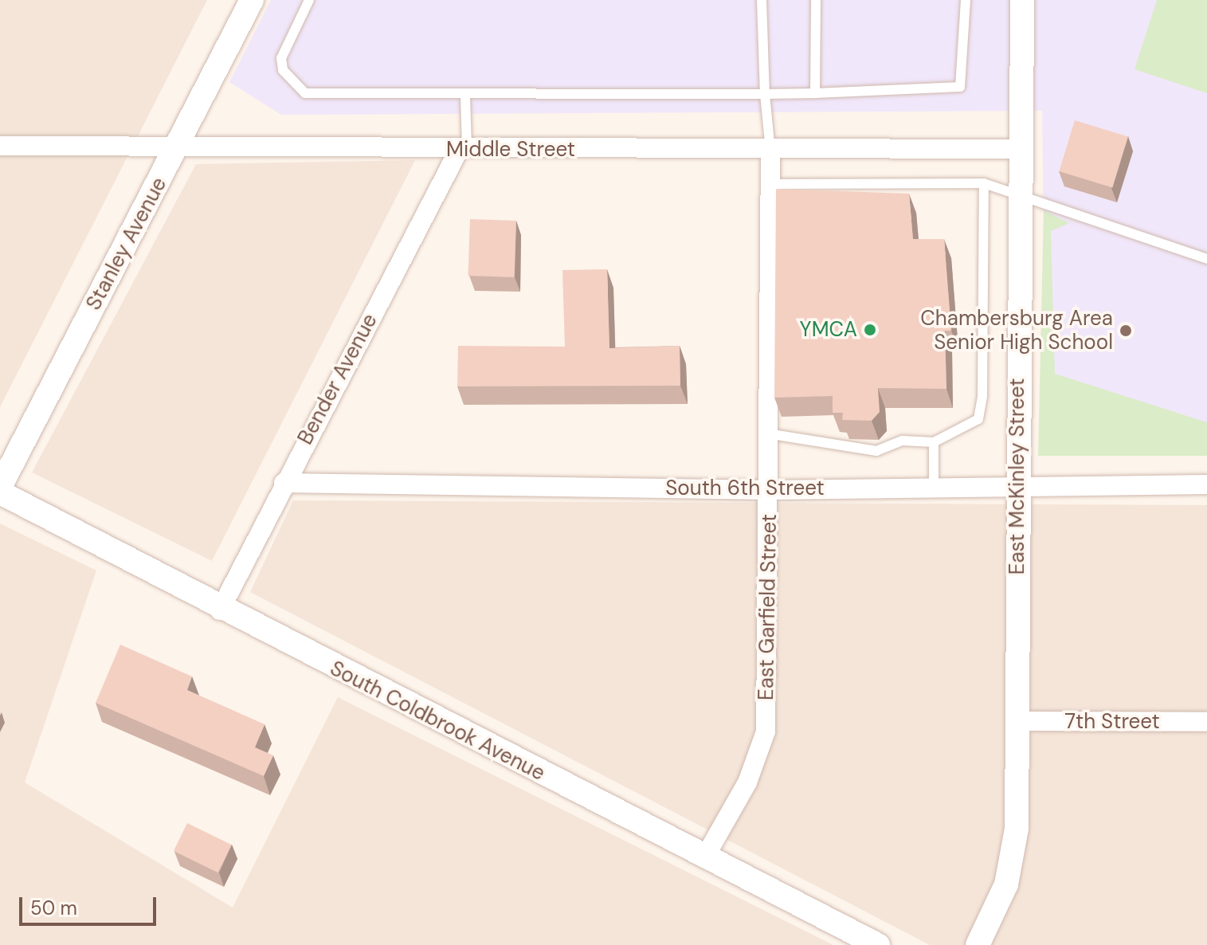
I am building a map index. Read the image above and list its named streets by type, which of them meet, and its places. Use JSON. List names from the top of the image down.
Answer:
{
  "streets": {
    "street": [
      "Middle Street",
      "Stanley Avenue",
      "Bender Avenue",
      "East McKinley Street",
      "South 6th Street",
      "East Garfield Street",
      "South Coldbrook Avenue",
      "7th Street"
    ]
  },
  "crossings": [
    ["Middle Street", "Stanley Avenue"],
    ["Middle Street", "Bender Avenue"],
    ["Middle Street", "East McKinley Street"],
    ["Middle Street", "East Garfield Street"],
    ["Bender Avenue", "South 6th Street"],
    ["Bender Avenue", "South Coldbrook Avenue"],
    ["East McKinley Street", "South 6th Street"],
    ["East McKinley Street", "7th Street"],
    ["South 6th Street", "East Garfield Street"],
    ["East Garfield Street", "South Coldbrook Avenue"]
  ],
  "places": ["YMCA", "Chambersburg Area Senior High School"],
  "scale_bar": "50 m"
}
